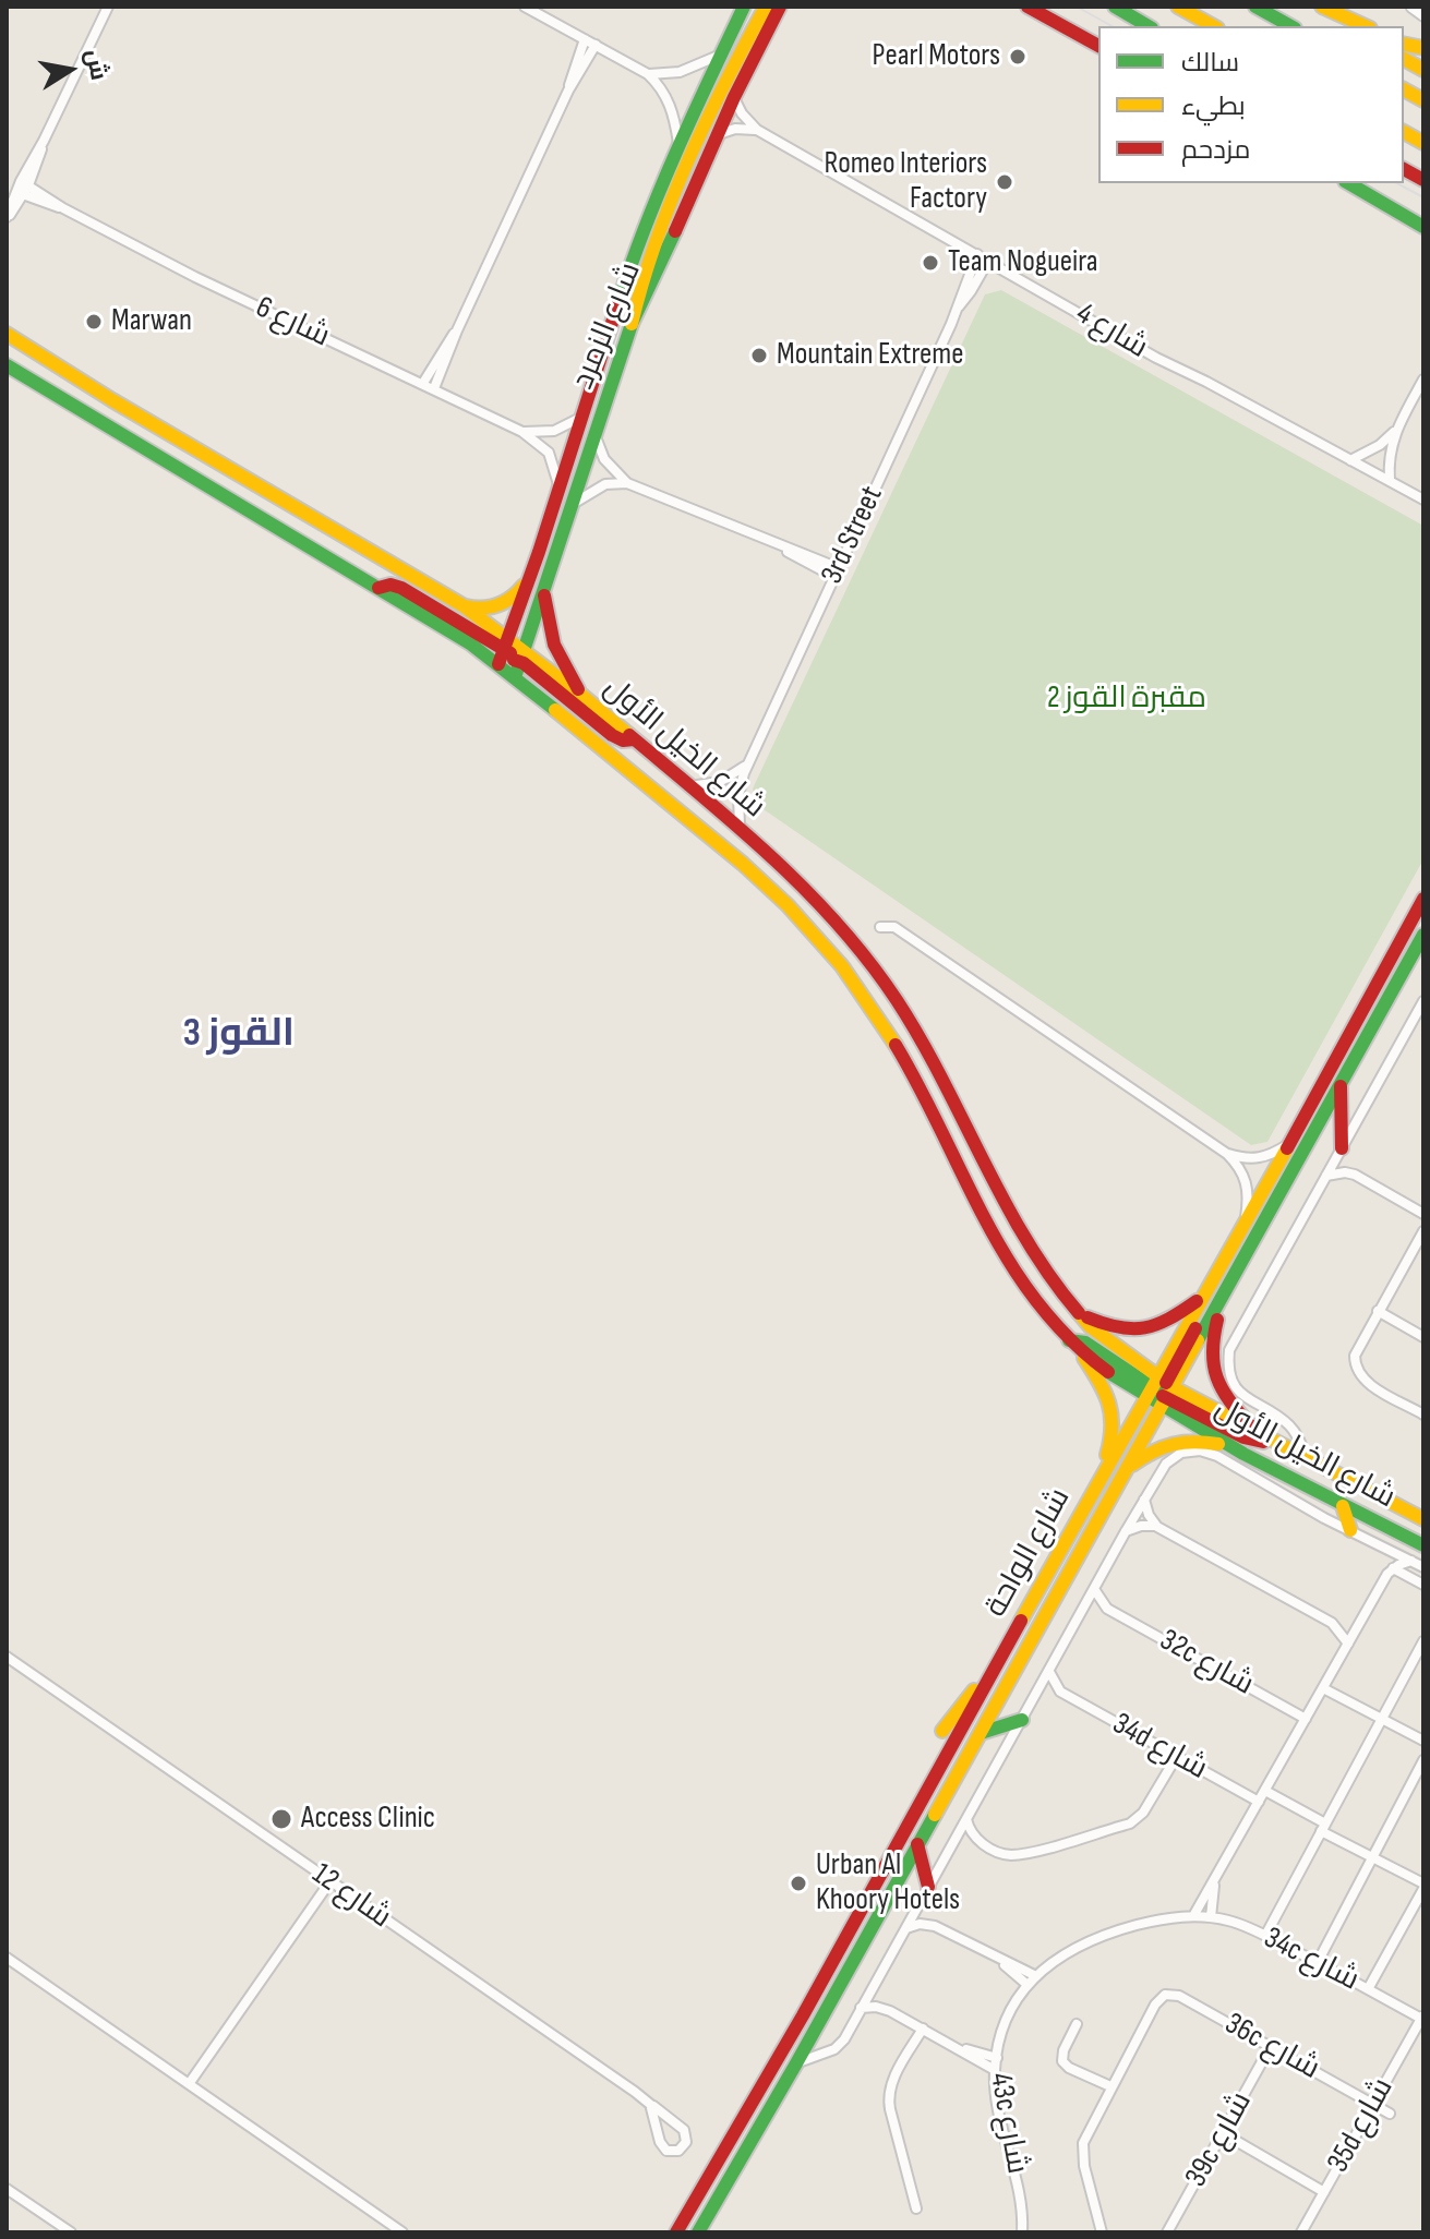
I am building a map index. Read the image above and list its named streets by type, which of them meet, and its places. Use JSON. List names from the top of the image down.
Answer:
{
  "streets": {
    "main road": ["شارع الزمرد", "شارع الخيل الأول", "شارع الواحة"],
    "street": [
      "شارع 6",
      "شارع 4",
      "3rd Street",
      "32c شارع",
      "34d شارع",
      "شارع 12",
      "34c شارع",
      "36c شارع",
      "43c شارع",
      "35d شارع",
      "39c شارع"
    ]
  },
  "crossings": [
    ["شارع 6", "شارع الزمرد"],
    ["شارع الزمرد", "شارع 4"],
    ["شارع الزمرد", "3rd Street"],
    ["شارع الزمرد", "شارع الخيل الأول"],
    ["3rd Street", "شارع الخيل الأول"],
    ["شارع الخيل الأول", "شارع الواحة"],
    ["34c شارع", "43c شارع"],
    ["34c شارع", "35d شارع"],
    ["36c شارع", "35d شارع"],
    ["36c شارع", "39c شارع"]
  ],
  "districts": ["القوز 3"],
  "parks": ["مقبرة القوز 2"],
  "places": [
    "Pearl Motors",
    "Romeo Interiors Factory",
    "Team Nogueira",
    "Marwan",
    "Mountain Extreme",
    "Access Clinic",
    "Urban Al Khoory Hotels"
  ],
  "legend": ["سالك", "بطيء", "مزدحم"],
  "north": "right"
}
